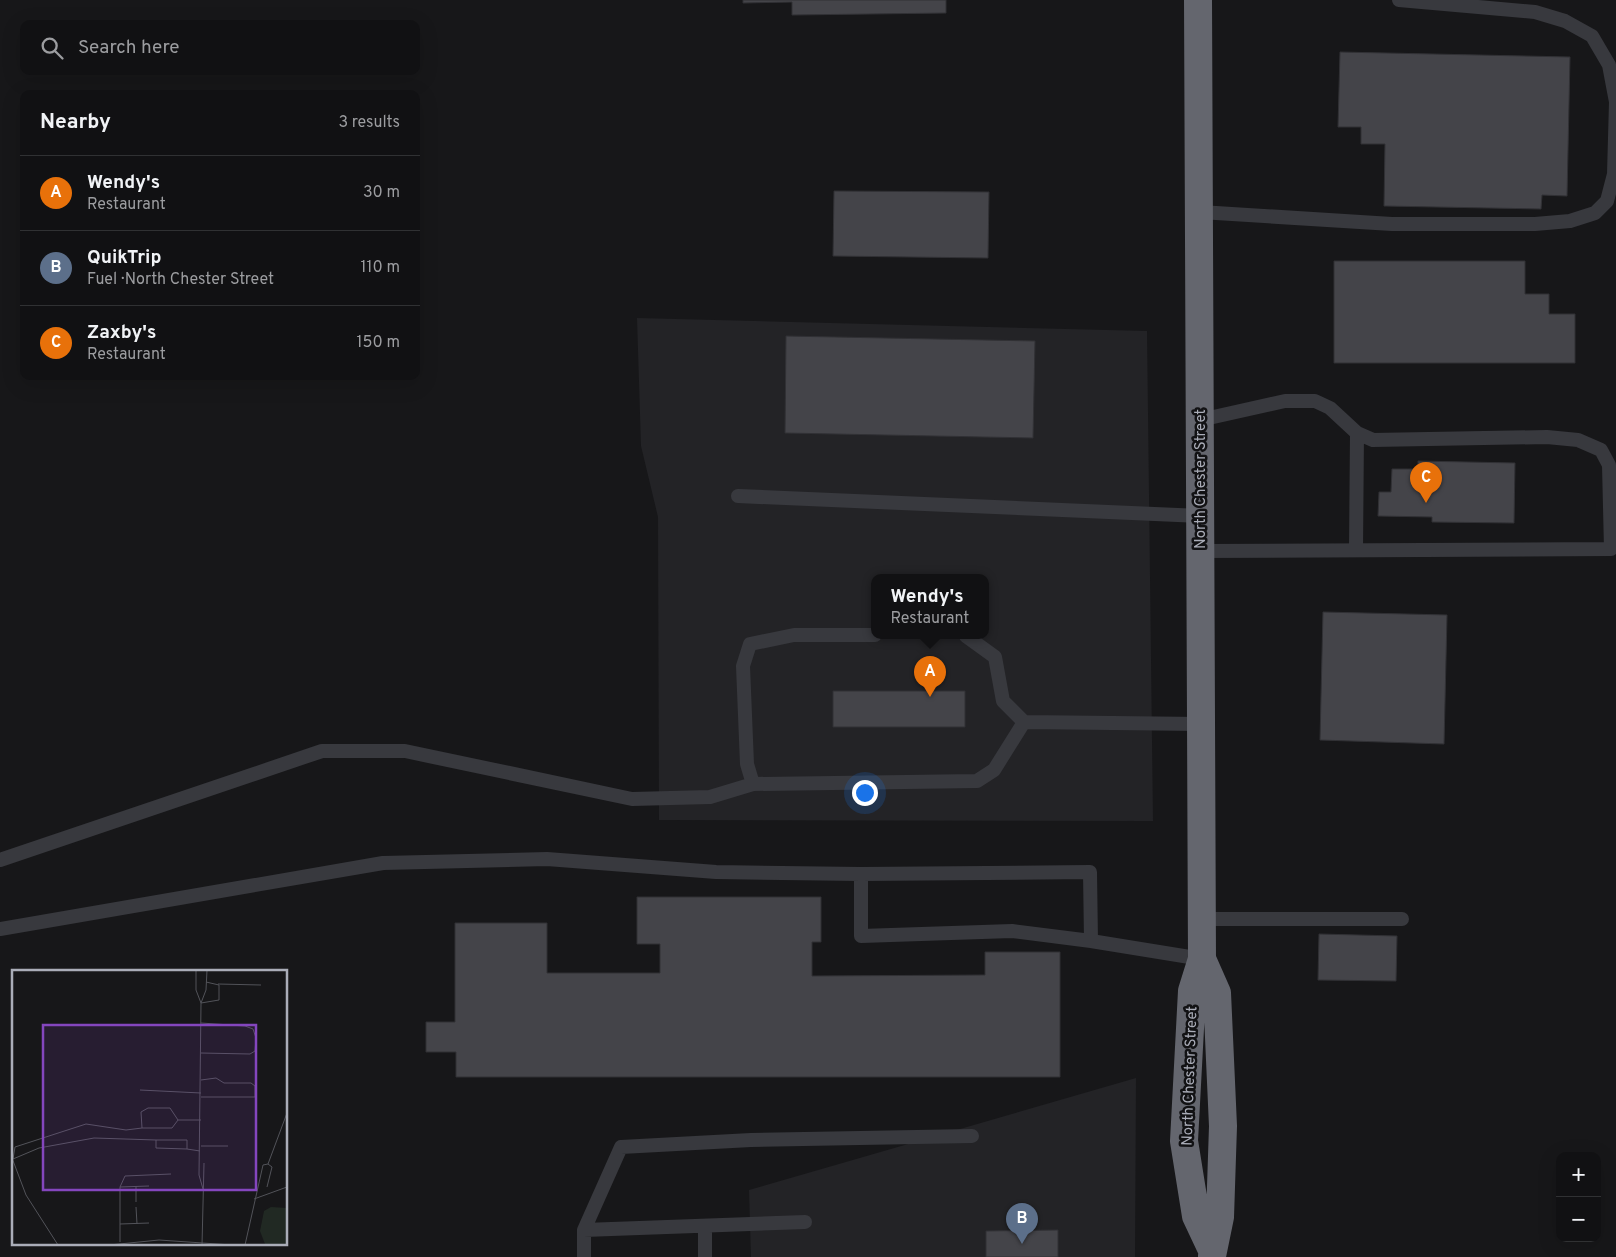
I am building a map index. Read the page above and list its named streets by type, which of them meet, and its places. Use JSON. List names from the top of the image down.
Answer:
{
  "streets": {
    "highway": ["North Chester Street"]
  },
  "page": {
    "search": "Search here",
    "heading": ["Nearby", "3 results"],
    "list": [
      {
        "mark": "A",
        "name": "Wendy's",
        "note": "Restaurant",
        "value": "30 m"
      },
      {
        "mark": "B",
        "name": "QuikTrip",
        "note": "Fuel · North Chester Street",
        "value": "110 m"
      },
      {
        "mark": "C",
        "name": "Zaxby's",
        "note": "Restaurant",
        "value": "150 m"
      }
    ],
    "pins": ["C", "A", "B"],
    "popup": ["Wendy's", "Restaurant"],
    "map_buttons": ["+", "−"]
  }
}
